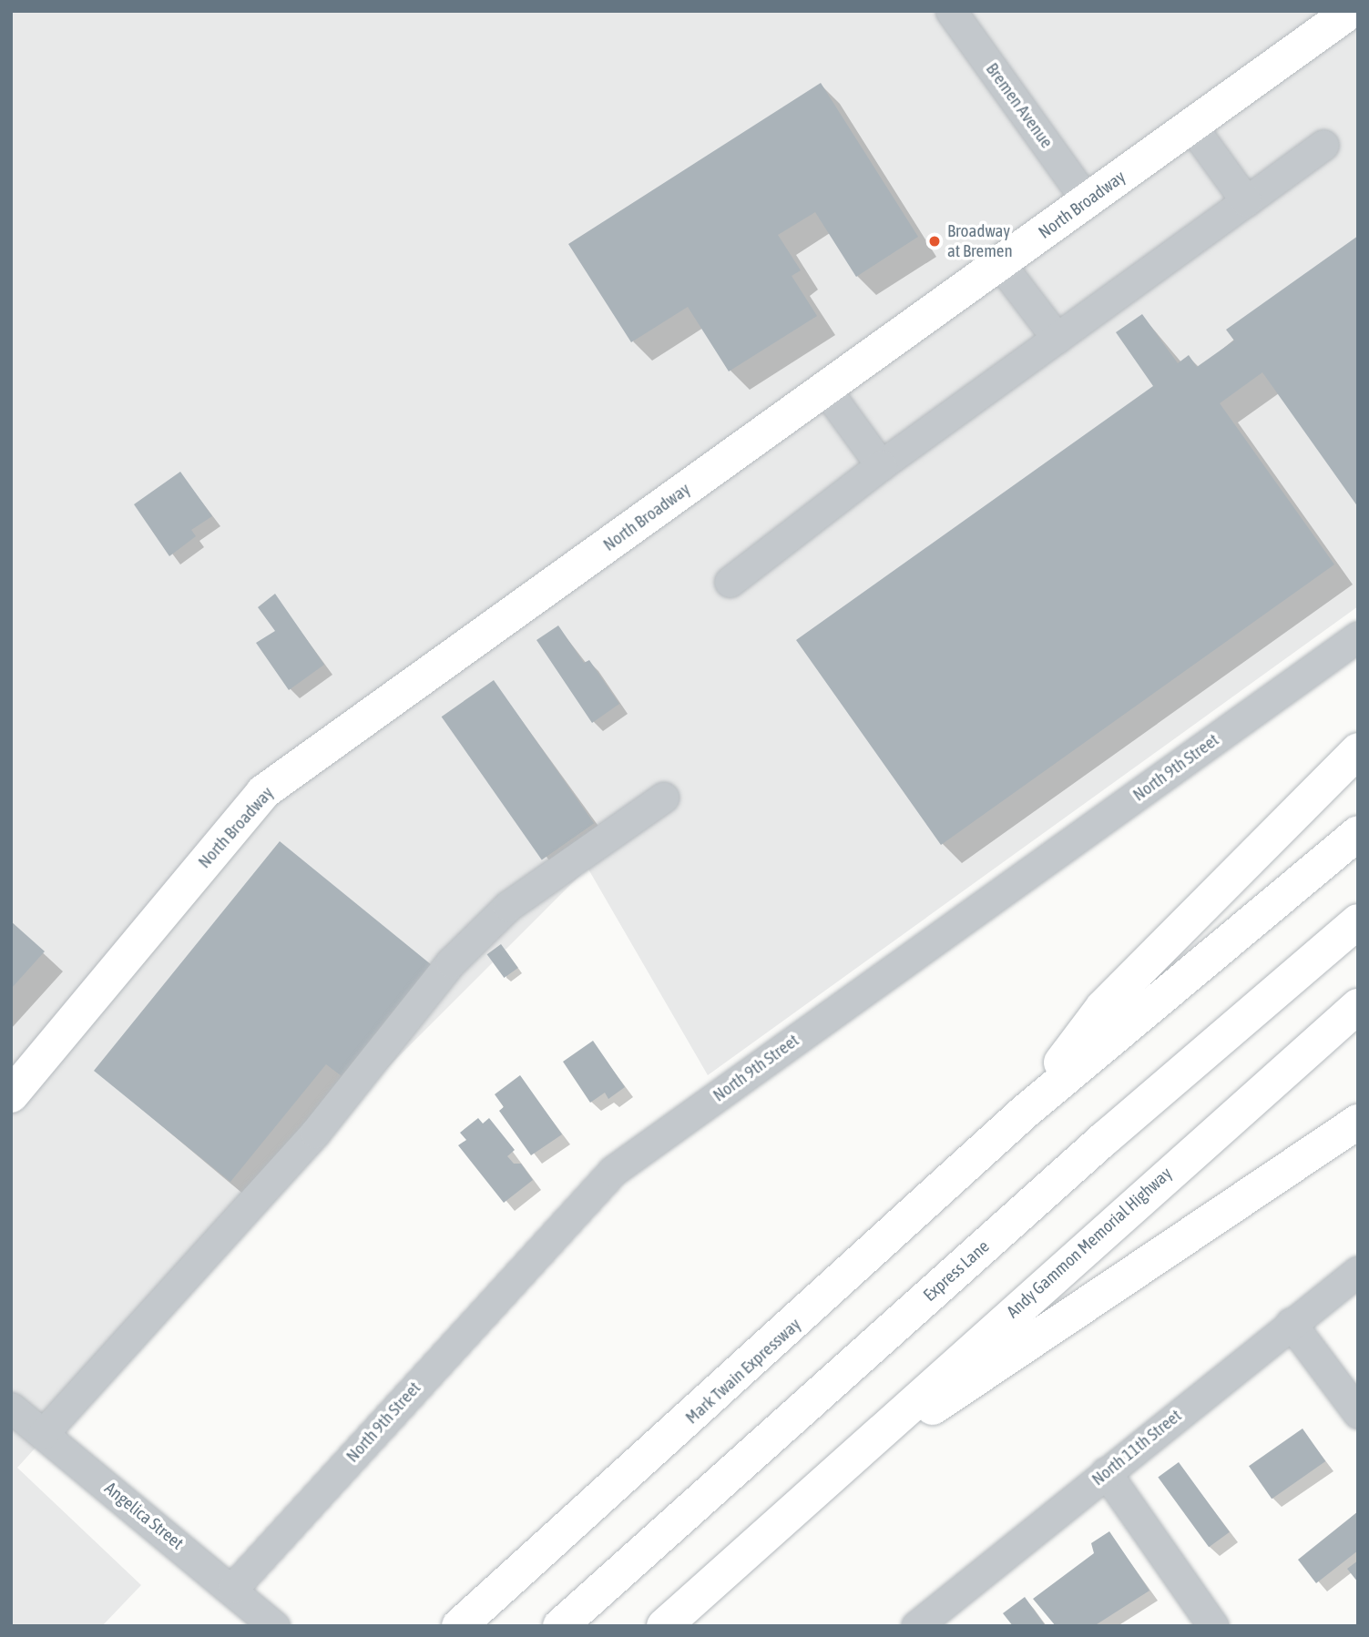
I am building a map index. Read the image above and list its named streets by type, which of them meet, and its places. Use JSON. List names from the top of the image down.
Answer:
{
  "streets": {
    "main road": [
      "North Broadway",
      "Andy Gammon Memorial Highway",
      "Express Lane",
      "Mark Twain Expressway"
    ],
    "street": [
      "Bremen Avenue",
      "North 9th Street",
      "North 11th Street",
      "Angelica Street"
    ]
  },
  "crossings": [
    ["Bremen Avenue", "North Broadway"],
    ["North 9th Street", "Angelica Street"]
  ],
  "places": ["Broadway at Bremen"]
}
